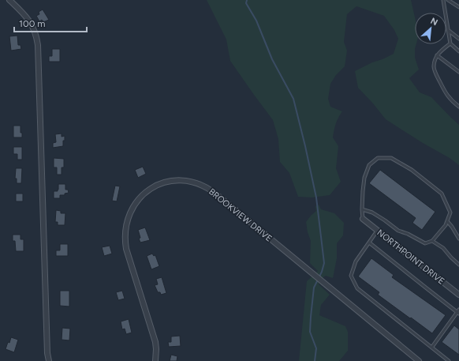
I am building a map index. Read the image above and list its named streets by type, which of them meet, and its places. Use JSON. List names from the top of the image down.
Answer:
{
  "streets": {
    "street": ["BROOKVIEW DRIVE", "NORTHPOINT DRIVE"]
  },
  "scale_bar": "100 m",
  "north": "top right"
}
